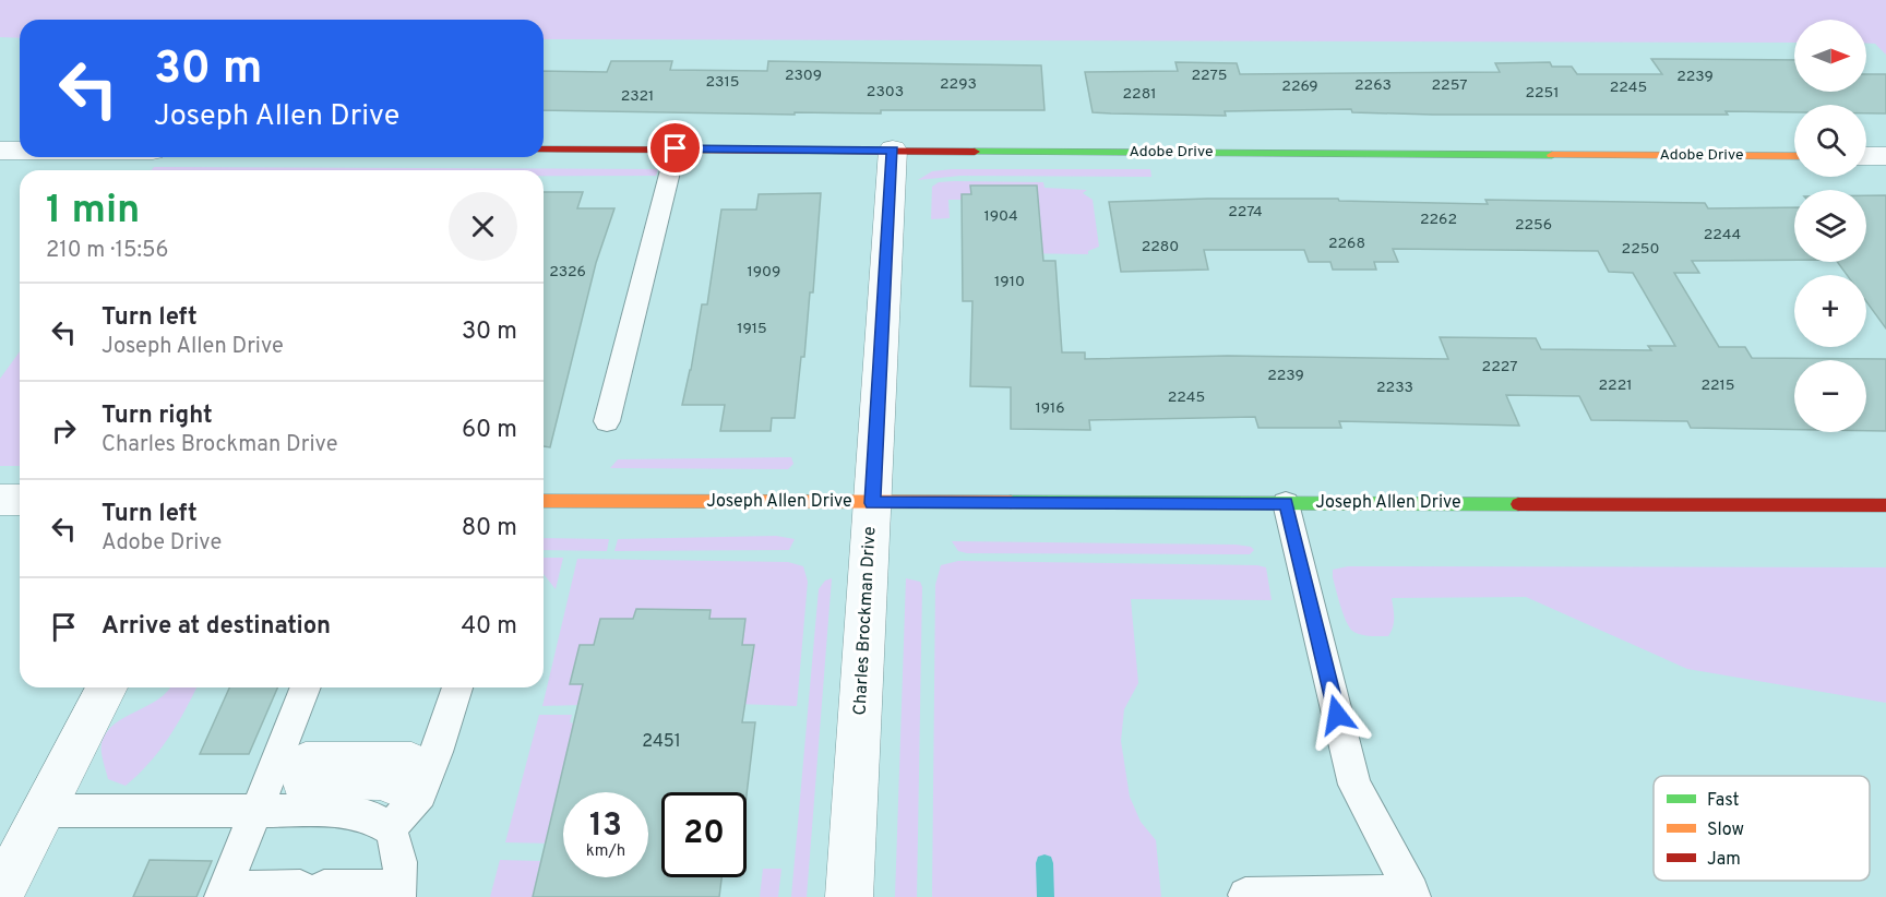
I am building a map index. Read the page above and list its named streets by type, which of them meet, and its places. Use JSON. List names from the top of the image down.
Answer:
{
  "streets": {
    "street": ["Adobe Drive", "Joseph Allen Drive", "Charles Brockman Drive"]
  },
  "crossings": [
    ["Adobe Drive", "Charles Brockman Drive"],
    ["Joseph Allen Drive", "Charles Brockman Drive"]
  ],
  "house_numbers": [
    "2309",
    "2275",
    "2239",
    "2315",
    "2293",
    "2263",
    "2257",
    "2269",
    "2245",
    "2303",
    "2251",
    "2281",
    "2321",
    "2274",
    "1904",
    "2262",
    "2256",
    "2244",
    "2268",
    "2280",
    "2250",
    "2326",
    "1909",
    "1910",
    "1915",
    "2227",
    "2239",
    "2221",
    "2215",
    "2233",
    "2245",
    "1916",
    "2451"
  ],
  "legend": ["Fast", "Slow", "Jam"],
  "north": "right",
  "page": {
    "map_buttons": ["+", "−"],
    "turn": ["30 m", "Joseph Allen Drive"],
    "heading": ["1 min", "210 m · 15:56"],
    "list": [
      {
        "name": "Turn left",
        "note": "Joseph Allen Drive",
        "value": "30 m"
      },
      {
        "name": "Turn right",
        "note": "Charles Brockman Drive",
        "value": "60 m"
      },
      {
        "name": "Turn left",
        "note": "Adobe Drive",
        "value": "80 m"
      },
      {
        "name": "Arrive at destination",
        "value": "40 m"
      }
    ],
    "speed": "13 km/h",
    "limit": "20"
  }
}
